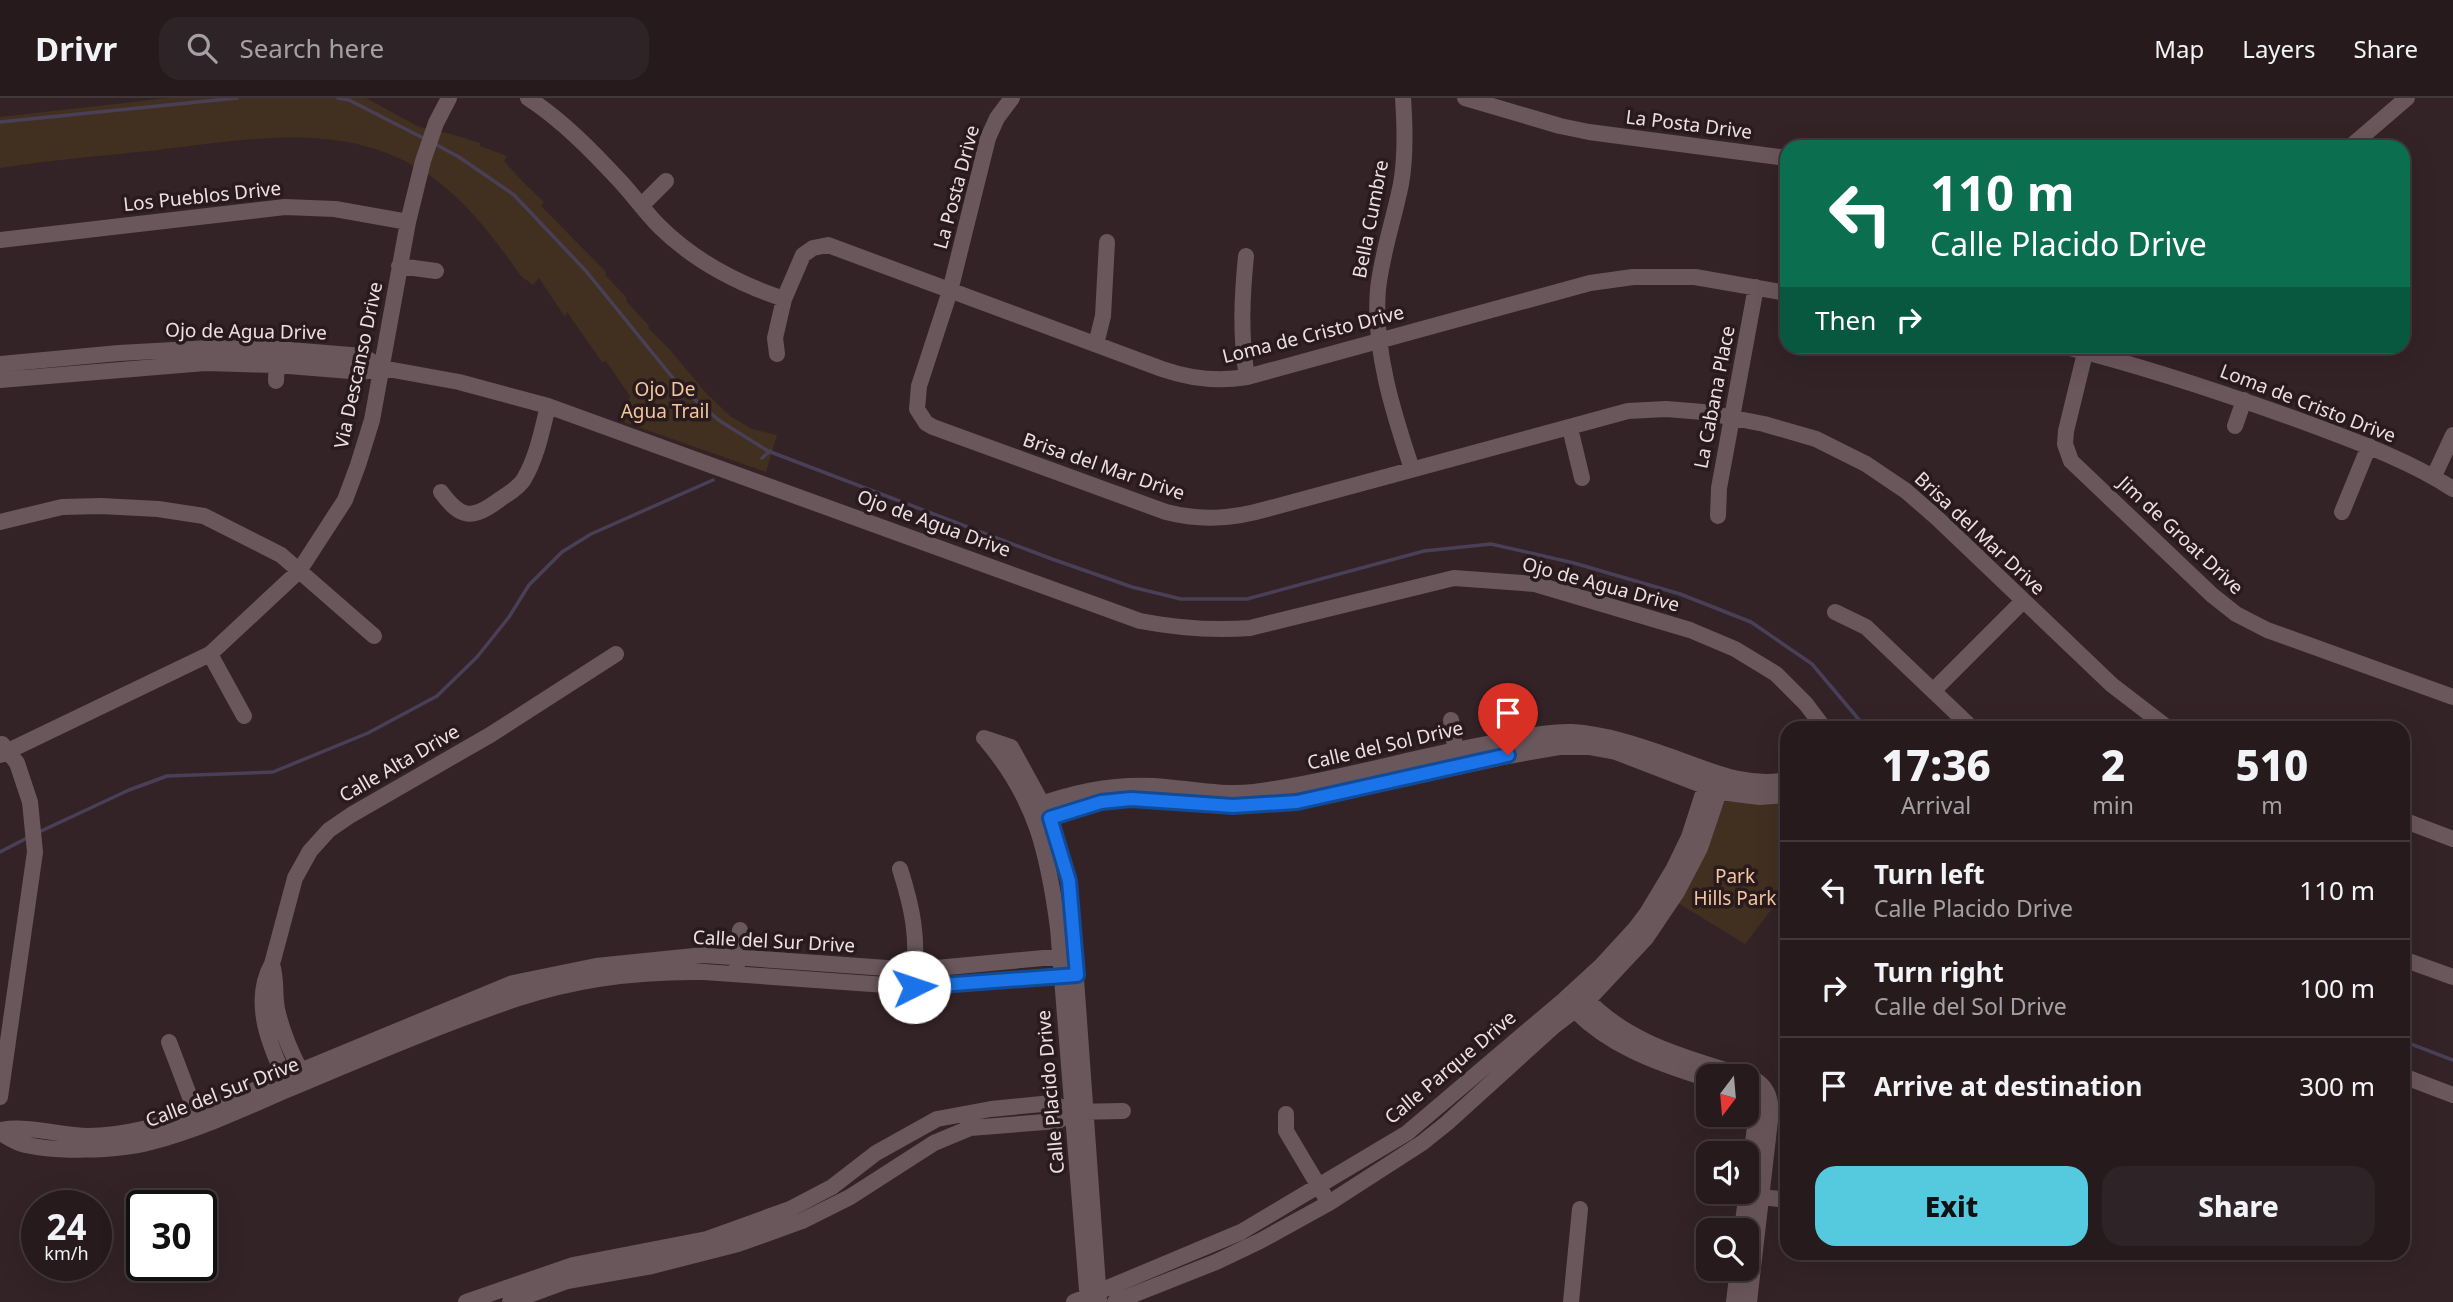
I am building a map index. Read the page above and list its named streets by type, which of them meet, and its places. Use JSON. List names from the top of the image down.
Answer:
{
  "streets": {
    "street": [
      "La Posta Drive",
      "Los Pueblos Drive",
      "Bella Cumbre",
      "Ojo de Agua Drive",
      "Loma de Cristo Drive",
      "Via Descanso Drive",
      "La Cabana Place",
      "Brisa del Mar Drive",
      "Jim de Groat Drive",
      "Calle del Sol Drive",
      "Calle Alta Drive",
      "Calle del Sur Drive",
      "Calle Parque Drive",
      "Calle Placido Drive"
    ]
  },
  "crossings": [
    ["La Posta Drive", "Loma de Cristo Drive"],
    ["La Posta Drive", "Brisa del Mar Drive"],
    ["Los Pueblos Drive", "Via Descanso Drive"],
    ["Bella Cumbre", "Loma de Cristo Drive"],
    ["Bella Cumbre", "Brisa del Mar Drive"],
    ["Ojo de Agua Drive", "Via Descanso Drive"],
    ["Loma de Cristo Drive", "La Cabana Place"],
    ["Loma de Cristo Drive", "Brisa del Mar Drive"],
    ["La Cabana Place", "Brisa del Mar Drive"],
    ["Calle del Sol Drive", "Calle Parque Drive"],
    ["Calle del Sol Drive", "Calle Placido Drive"],
    ["Calle Alta Drive", "Calle del Sur Drive"],
    ["Calle del Sur Drive", "Calle Placido Drive"],
    ["Calle Parque Drive", "Calle Placido Drive"]
  ],
  "parks": ["Ojo De Agua Trail", "Park Hills Park"],
  "north": "bottom",
  "page": {
    "header": "Drivr",
    "search": "Search here",
    "nav": ["Map", "Layers", "Share"],
    "turn": ["110 m", "Calle Placido Drive"],
    "then": "Then",
    "eta": [
      "17:36",
      "Arrival",
      "2",
      "min",
      "510",
      "m"
    ],
    "list": [
      {
        "name": "Turn left",
        "note": "Calle Placido Drive",
        "value": "110 m"
      },
      {
        "name": "Turn right",
        "note": "Calle del Sol Drive",
        "value": "100 m"
      },
      {
        "name": "Arrive at destination",
        "value": "300 m"
      }
    ],
    "buttons": ["Exit", "Share"],
    "speed": "24 km/h",
    "limit": "30"
  }
}
